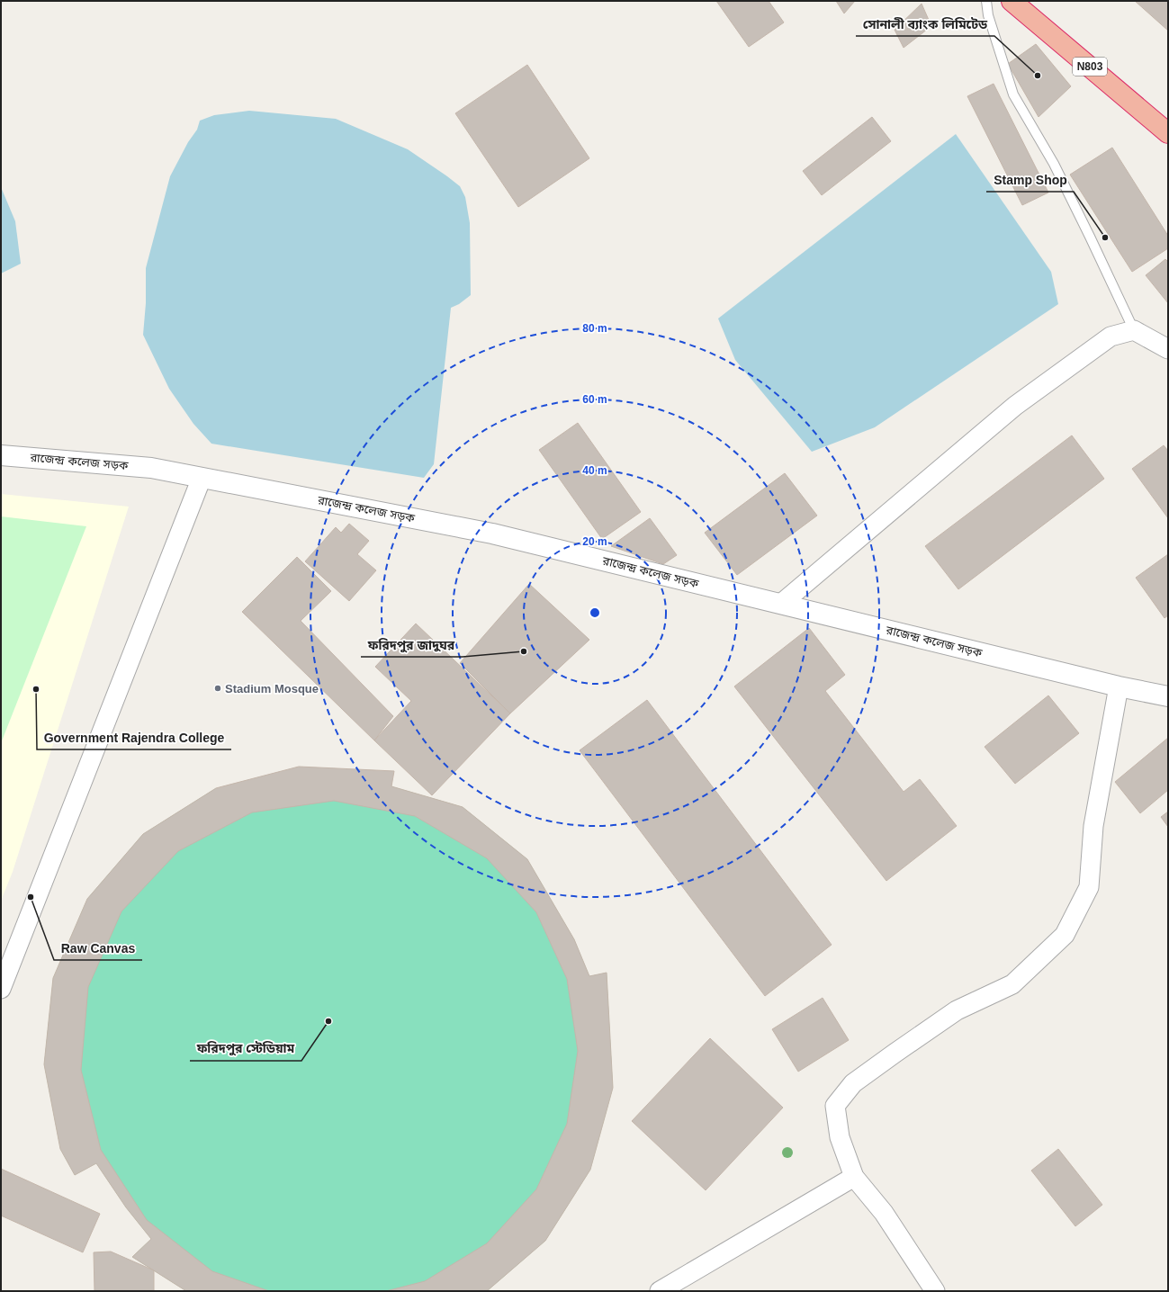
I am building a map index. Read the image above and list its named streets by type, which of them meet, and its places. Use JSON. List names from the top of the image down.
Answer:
{
  "streets": {
    "highway": ["N803"],
    "street": ["রাজেন্দ্র কলেজ সড়ক"]
  },
  "places": [
    "সোনালী ব্যাংক লিমিটেড",
    "Stamp Shop",
    "ফরিদপুর জাদুঘর",
    "Stadium Mosque",
    "Government Rajendra College",
    "Raw Canvas",
    "ফরিদপুর স্টেডিয়াম"
  ],
  "rings": [
    "80 m",
    "60 m",
    "40 m",
    "20 m"
  ]
}
